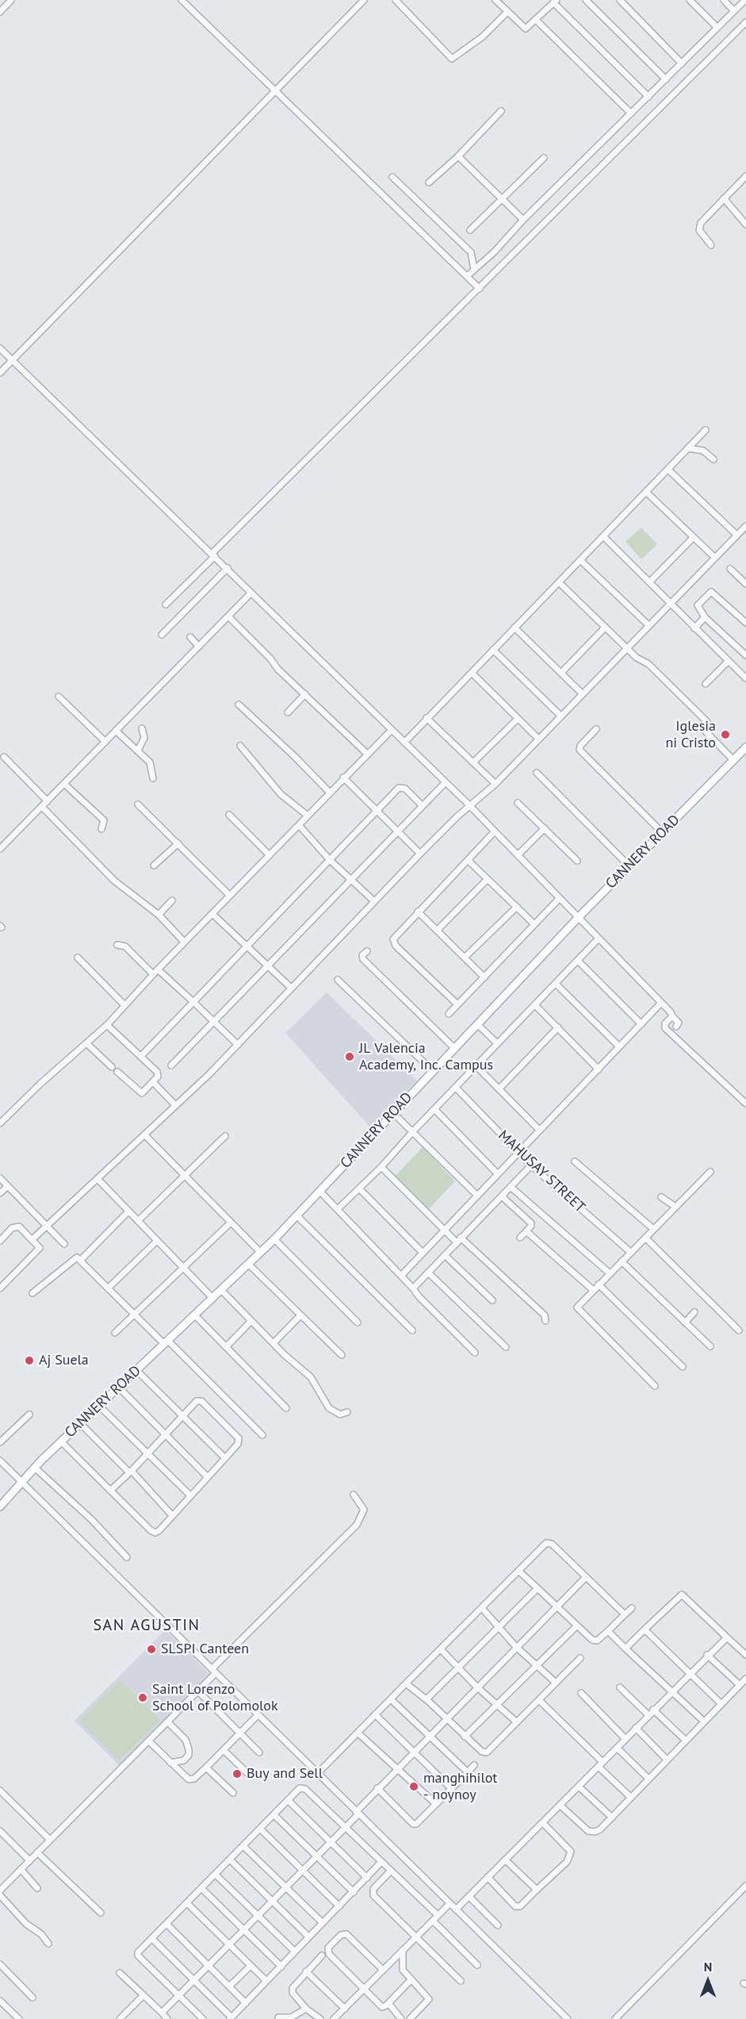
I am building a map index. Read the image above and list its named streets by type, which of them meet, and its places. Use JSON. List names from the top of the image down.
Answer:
{
  "streets": {
    "main road": ["CANNERY ROAD"],
    "street": ["MAHUSAY STREET"]
  },
  "districts": ["SAN AGUSTIN"],
  "places": [
    "Iglesia ni Cristo",
    "JL Valencia Academy, Inc. Campus",
    "Aj Suela",
    "SLSPI Canteen",
    "Saint Lorenzo School of Polomolok",
    "Buy and Sell",
    "manghihilot - noynoy"
  ],
  "north": "top"
}
